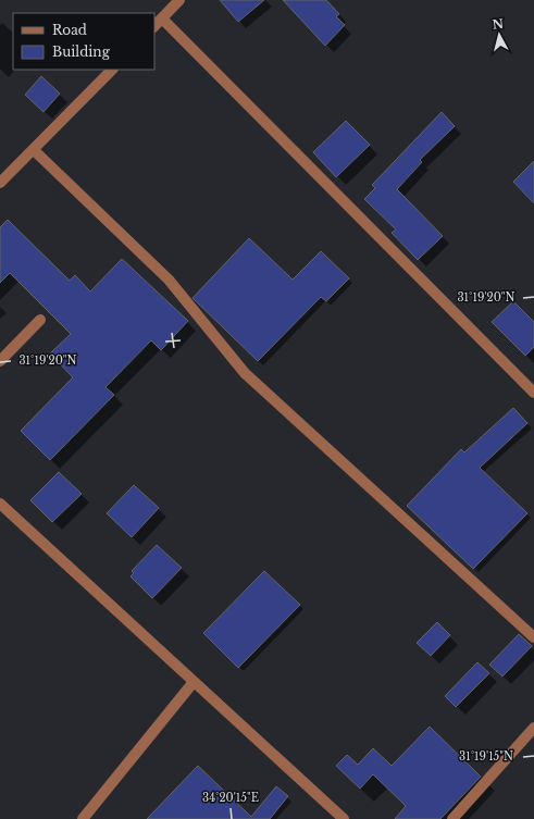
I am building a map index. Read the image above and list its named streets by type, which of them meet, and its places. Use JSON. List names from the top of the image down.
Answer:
{
  "legend": ["Road", "Building"],
  "north": "top",
  "coordinates": ["31°19'20\"N", "31°19'15\"N", "34°20'15\"E"]
}
